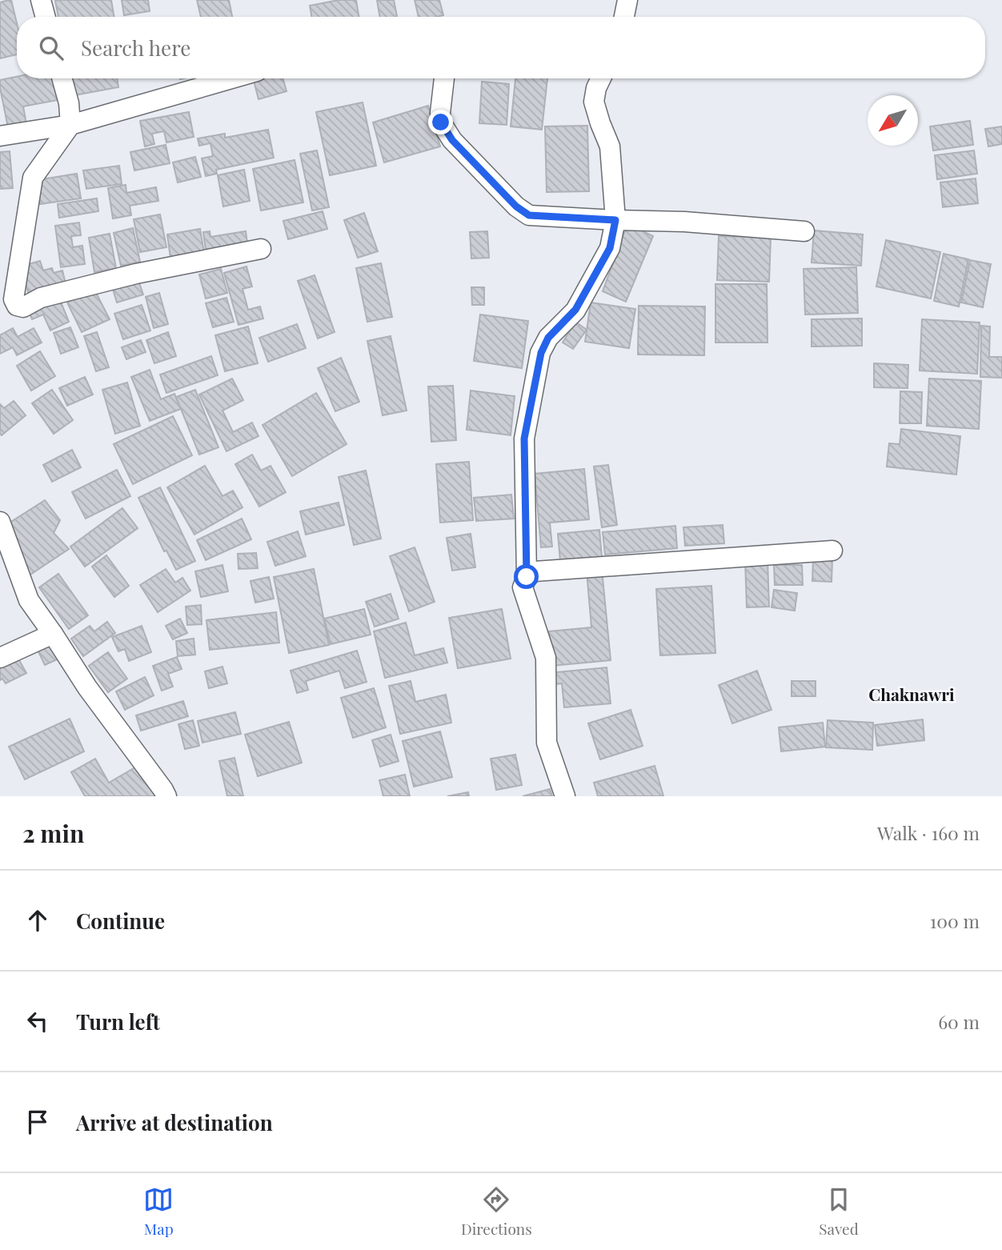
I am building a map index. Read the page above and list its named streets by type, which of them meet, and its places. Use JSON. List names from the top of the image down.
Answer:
{
  "districts": ["Chaknawri"],
  "north": "bottom left",
  "page": {
    "search": "Search here",
    "heading": ["2 min", "Walk · 160 m"],
    "list": [
      ["Continue", "100 m"],
      ["Turn left", "60 m"],
      "Arrive at destination"
    ],
    "nav": ["Map", "Directions", "Saved"]
  }
}
